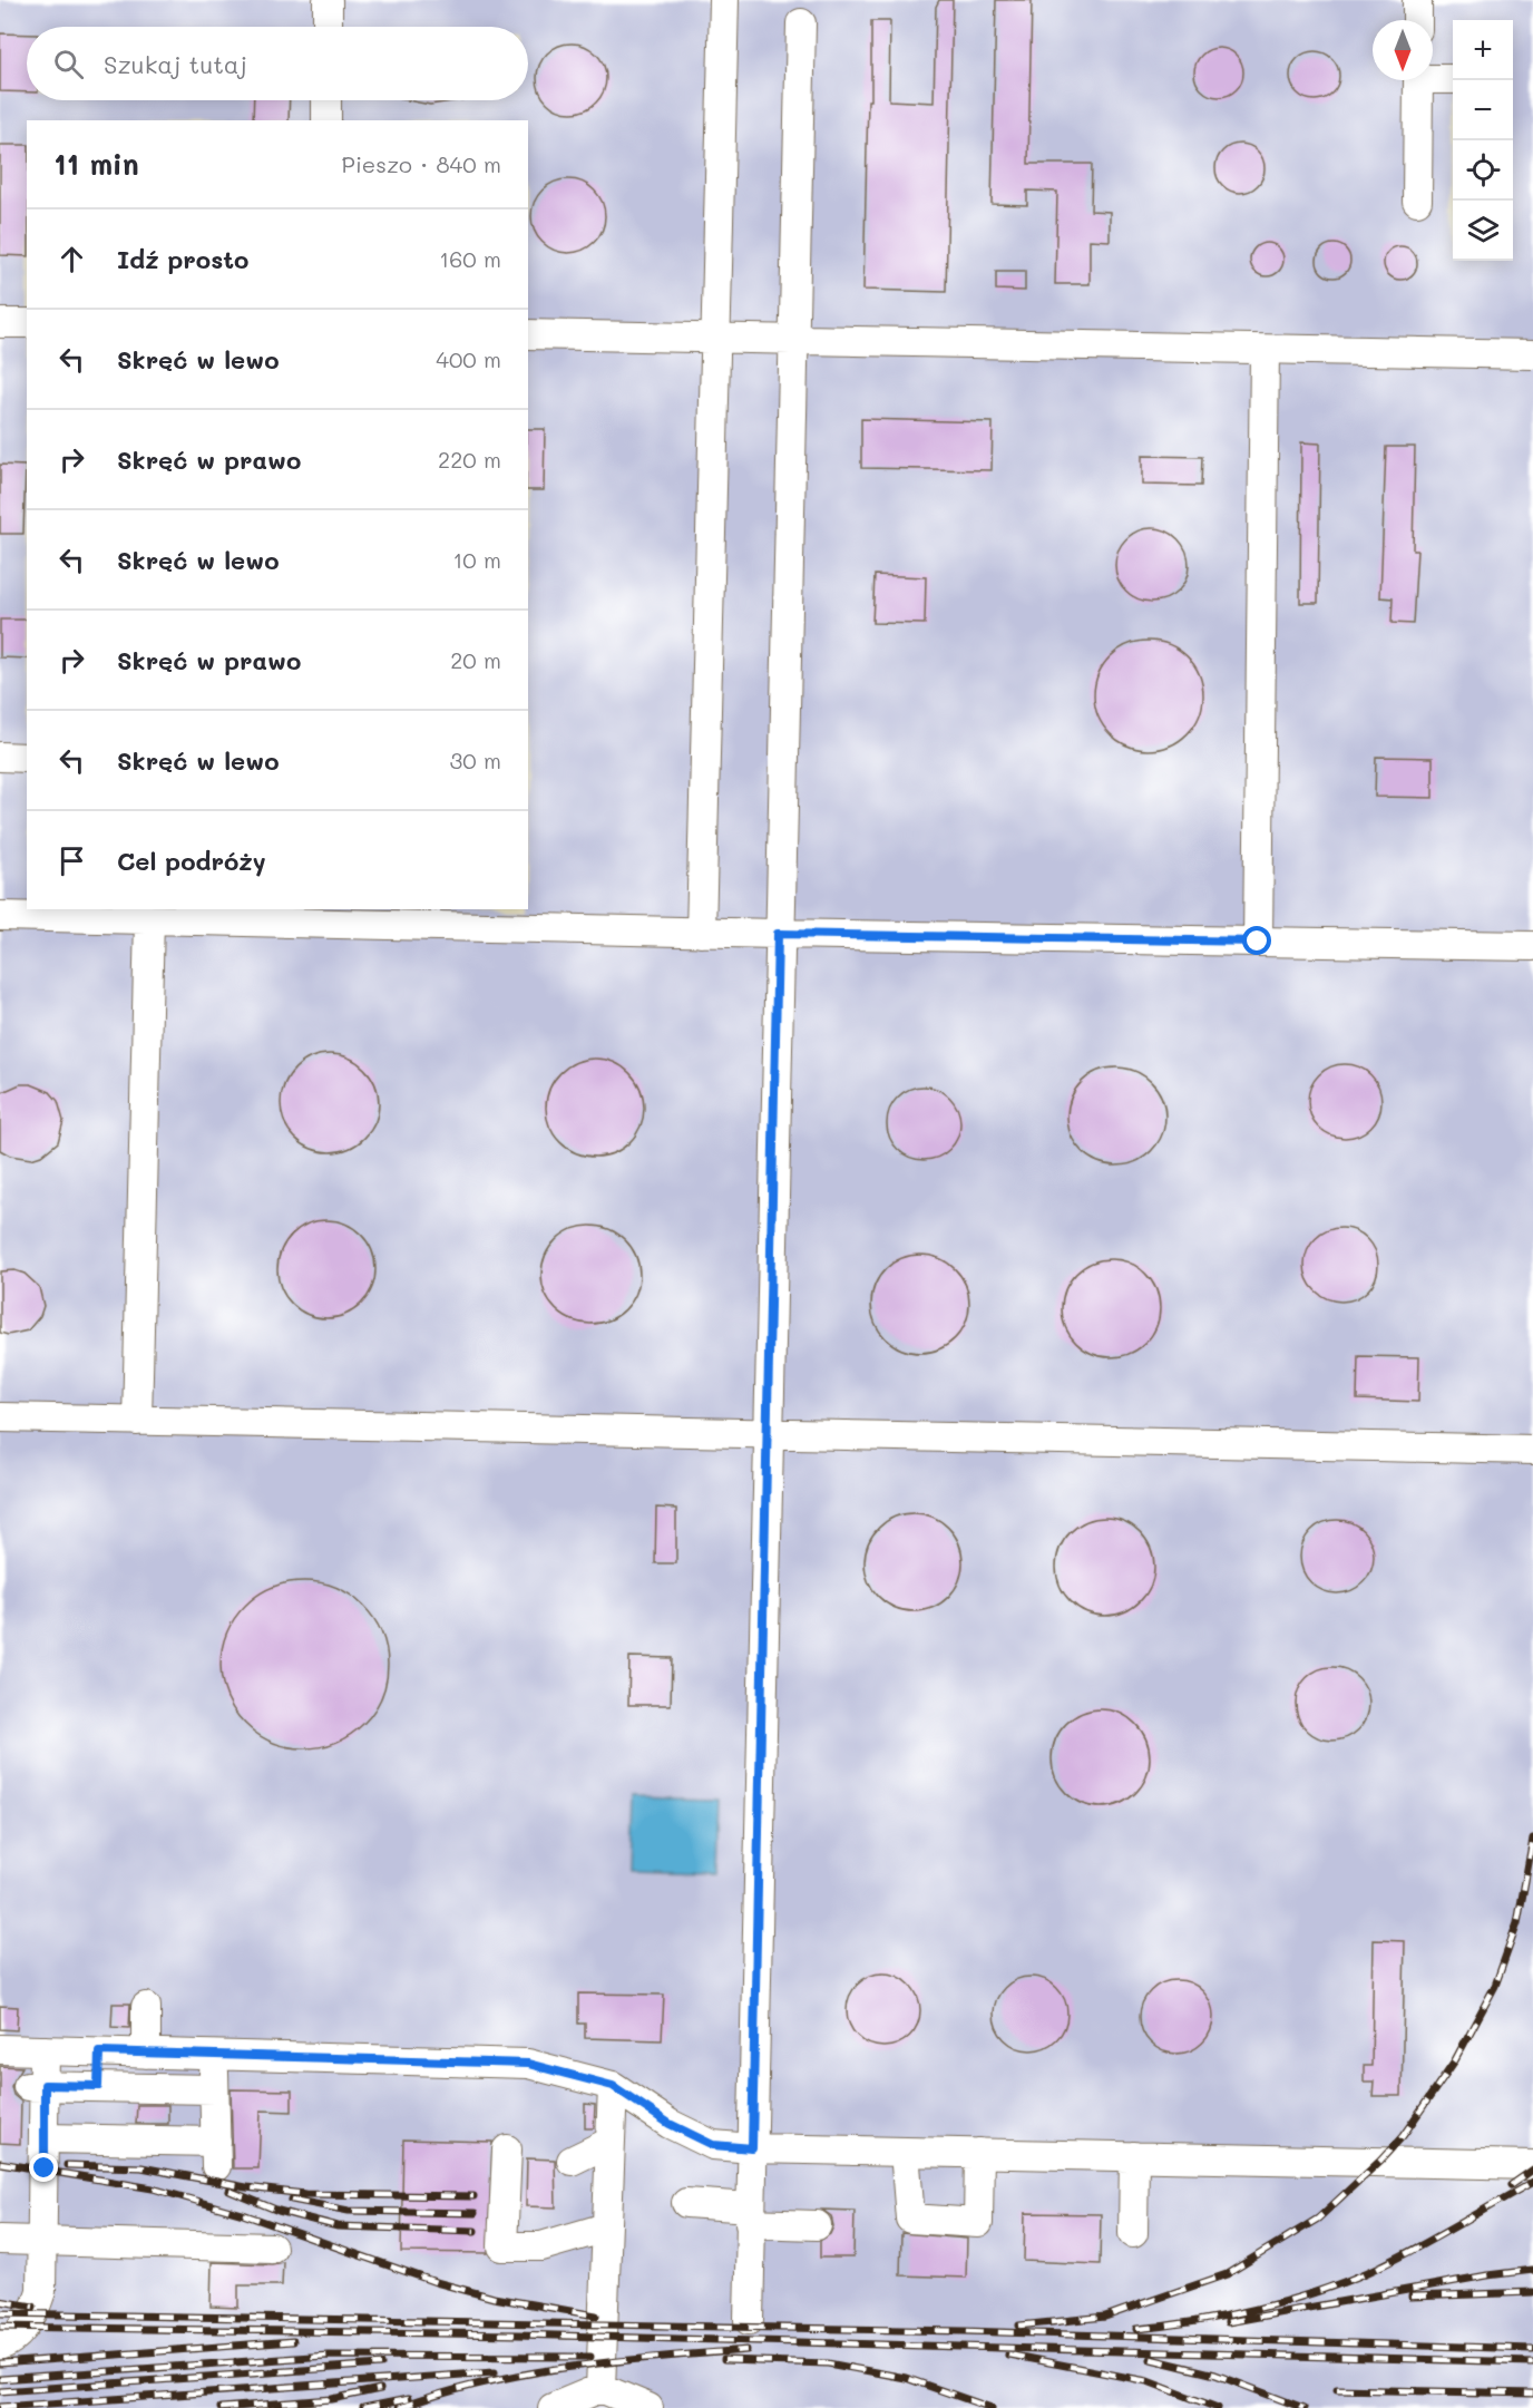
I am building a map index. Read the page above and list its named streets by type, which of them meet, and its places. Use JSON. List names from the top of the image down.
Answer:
{
  "north": "bottom",
  "page": {
    "map_buttons": ["+", "−"],
    "search": "Szukaj tutaj",
    "heading": ["11 min", "Pieszo · 840 m"],
    "list": [
      ["Idź prosto", "160 m"],
      ["Skręć w lewo", "400 m"],
      ["Skręć w prawo", "220 m"],
      ["Skręć w lewo", "10 m"],
      ["Skręć w prawo", "20 m"],
      ["Skręć w lewo", "30 m"],
      "Cel podróży"
    ]
  }
}
